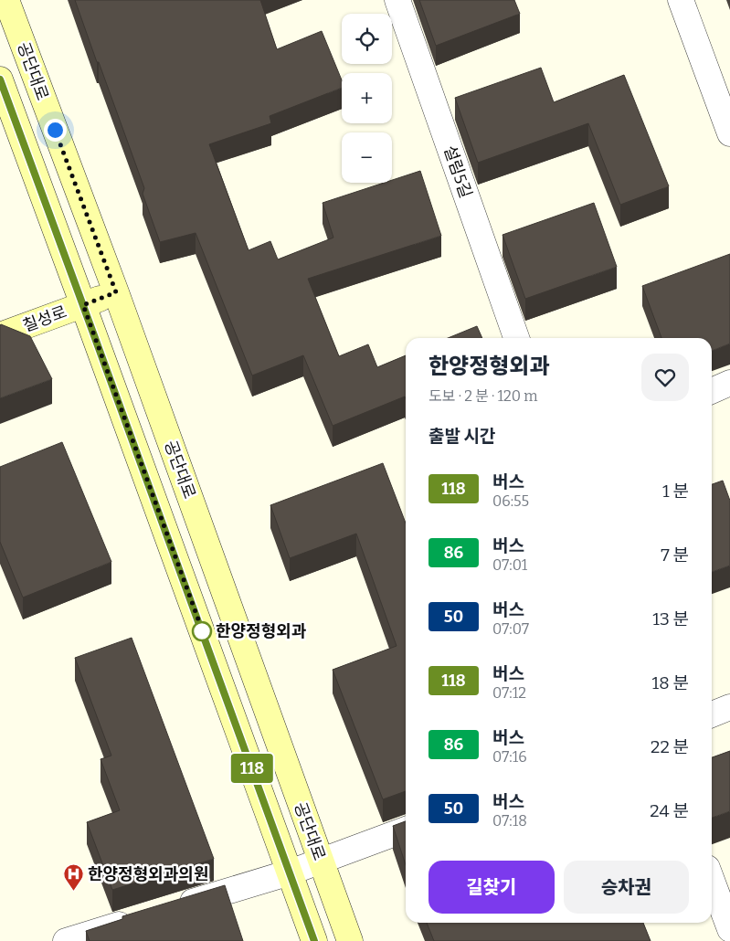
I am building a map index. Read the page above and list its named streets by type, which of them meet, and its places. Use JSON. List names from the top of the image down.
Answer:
{
  "streets": {
    "street": ["공단대로", "설림5길", "칠성로"]
  },
  "crossings": [
    ["공단대로", "칠성로"]
  ],
  "places": {
    "other": ["한양정형외과"],
    "hospital": ["한양정형외과의원"]
  },
  "lines": ["bus line 118"],
  "page": {
    "on_map": "118",
    "map_buttons": ["+", "−"],
    "heading": [
      ["한양정형외과", "도보 · 2 분 · 120 m"],
      "출발 시간"
    ],
    "list": [
      {
        "mark": "118",
        "name": "버스",
        "note": "06:55",
        "value": "1 분"
      },
      {
        "mark": "86",
        "name": "버스",
        "note": "07:01",
        "value": "7 분"
      },
      {
        "mark": "50",
        "name": "버스",
        "note": "07:07",
        "value": "13 분"
      },
      {
        "mark": "118",
        "name": "버스",
        "note": "07:12",
        "value": "18 분"
      },
      {
        "mark": "86",
        "name": "버스",
        "note": "07:16",
        "value": "22 분"
      },
      {
        "mark": "50",
        "name": "버스",
        "note": "07:18",
        "value": "24 분"
      }
    ],
    "buttons": ["길찾기", "승차권"]
  }
}
